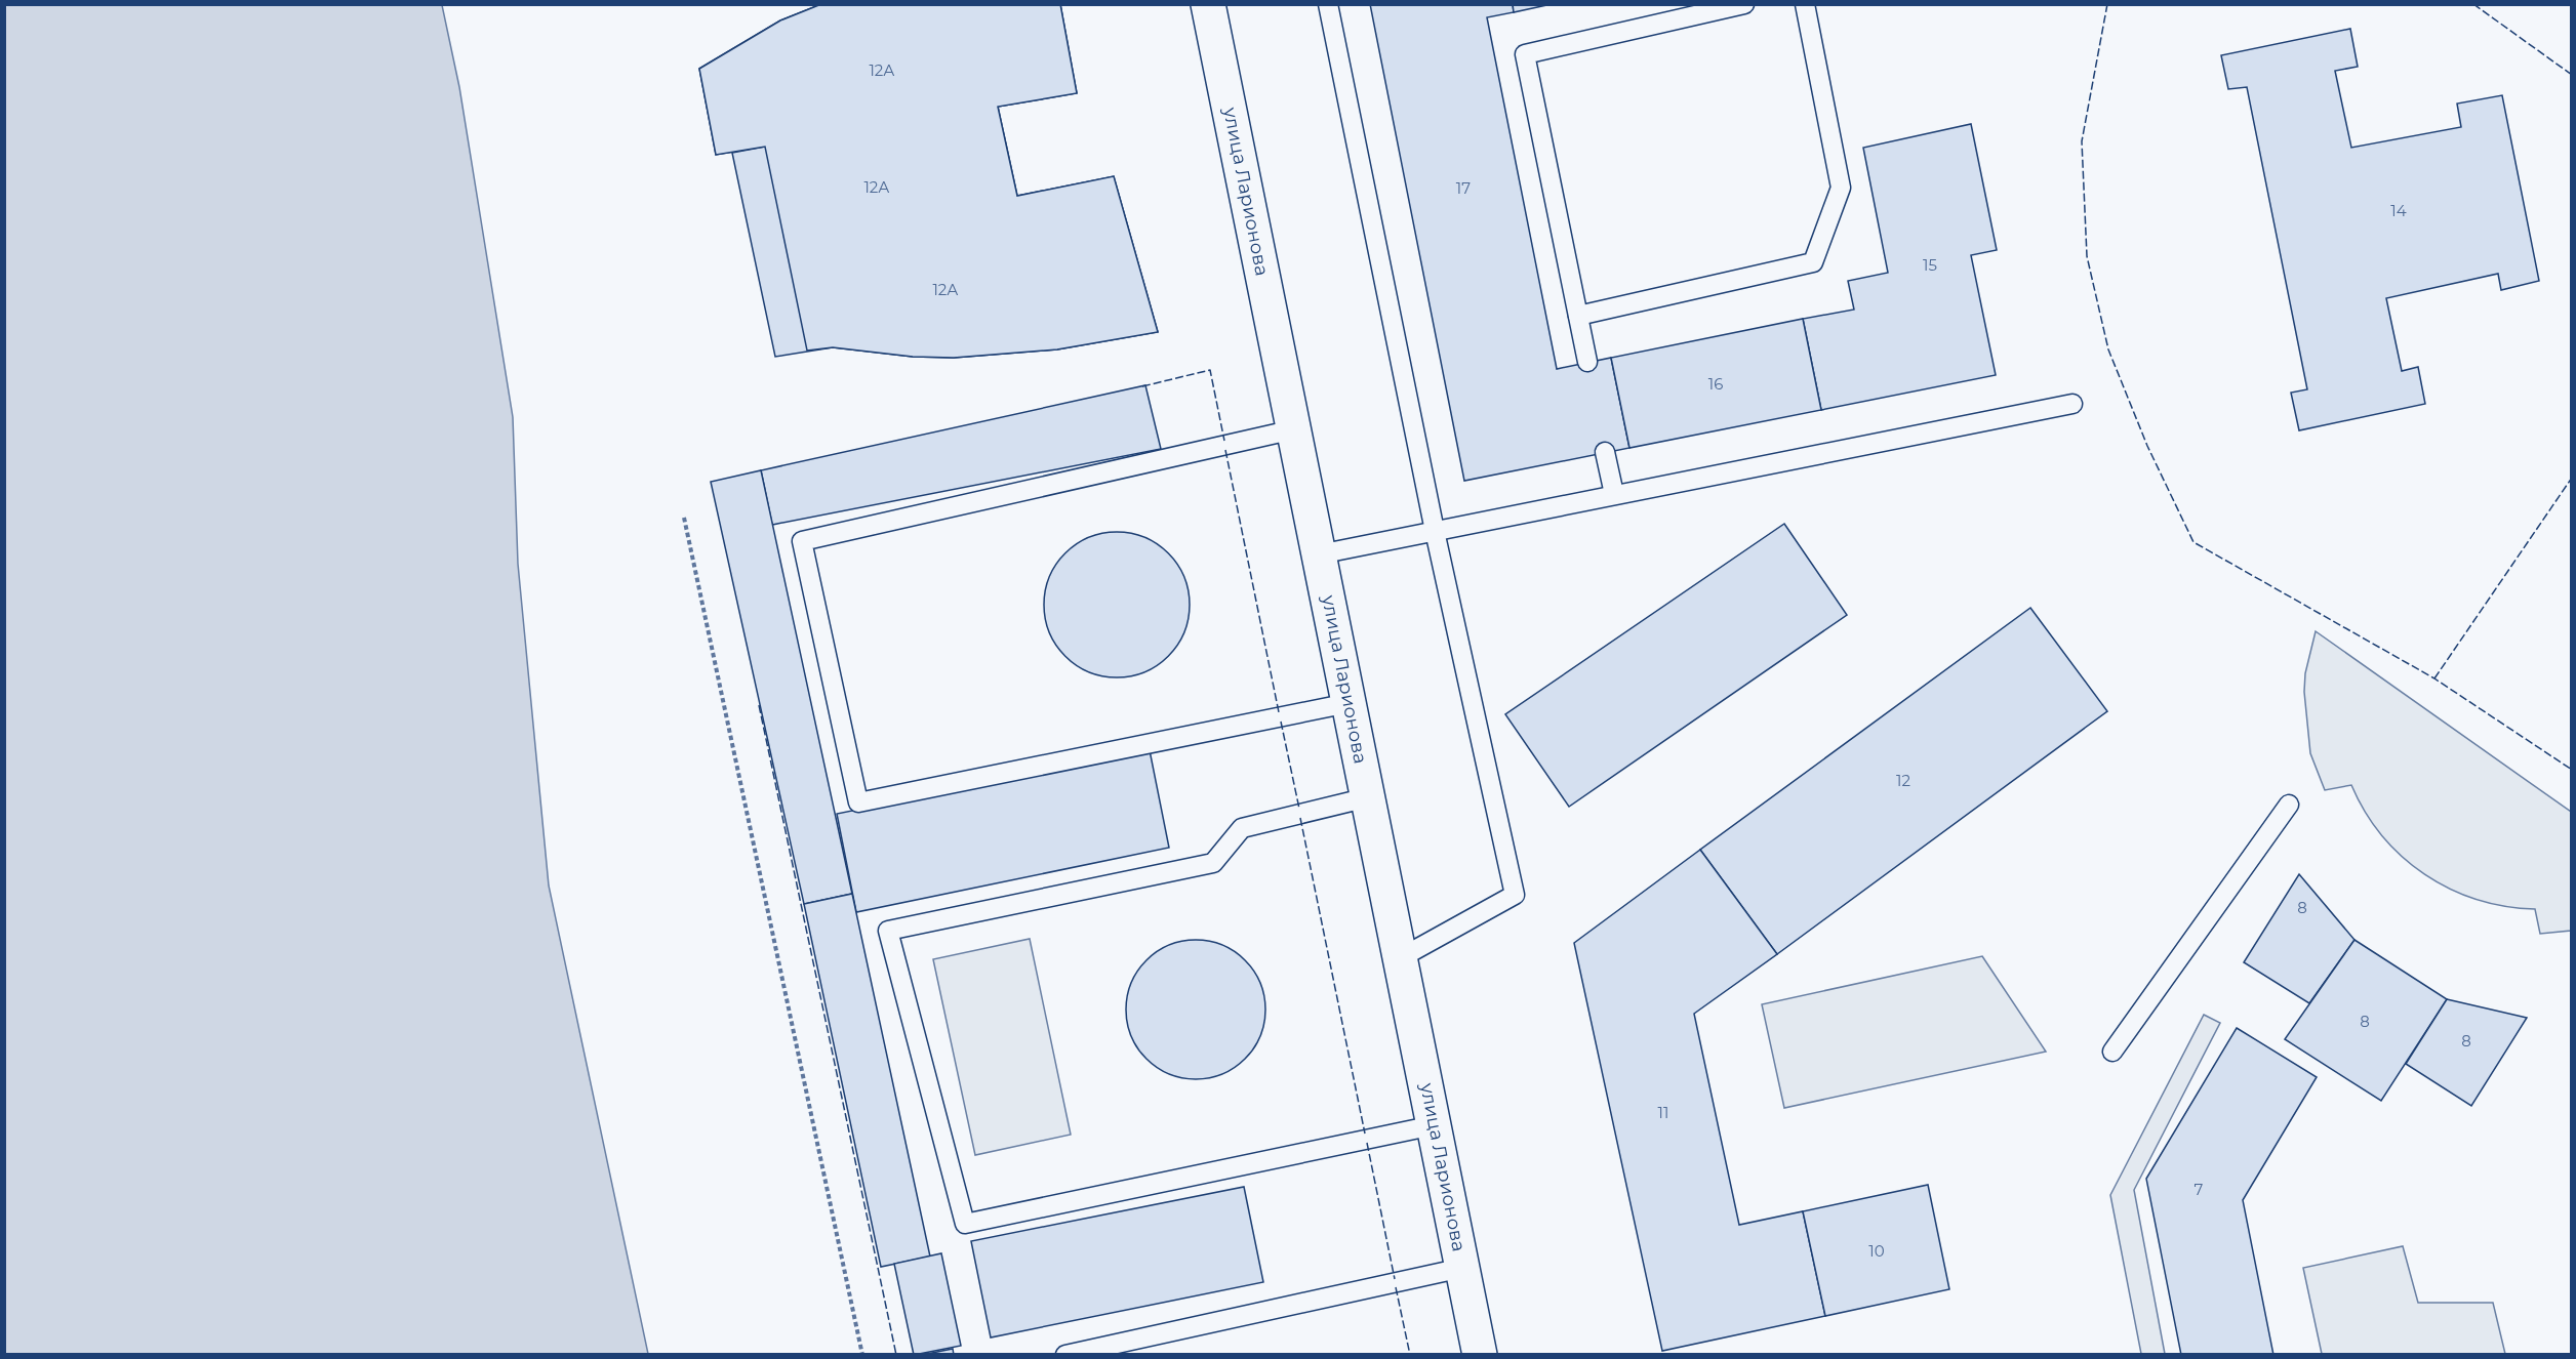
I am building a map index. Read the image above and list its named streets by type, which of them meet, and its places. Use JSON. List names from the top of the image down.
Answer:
{
  "streets": {
    "street": ["улица Ларионова"]
  },
  "house_numbers": [
    "12А",
    "12А",
    "17",
    "14",
    "15",
    "12А",
    "16",
    "12",
    "8",
    "8",
    "8",
    "11",
    "7",
    "10"
  ]
}
